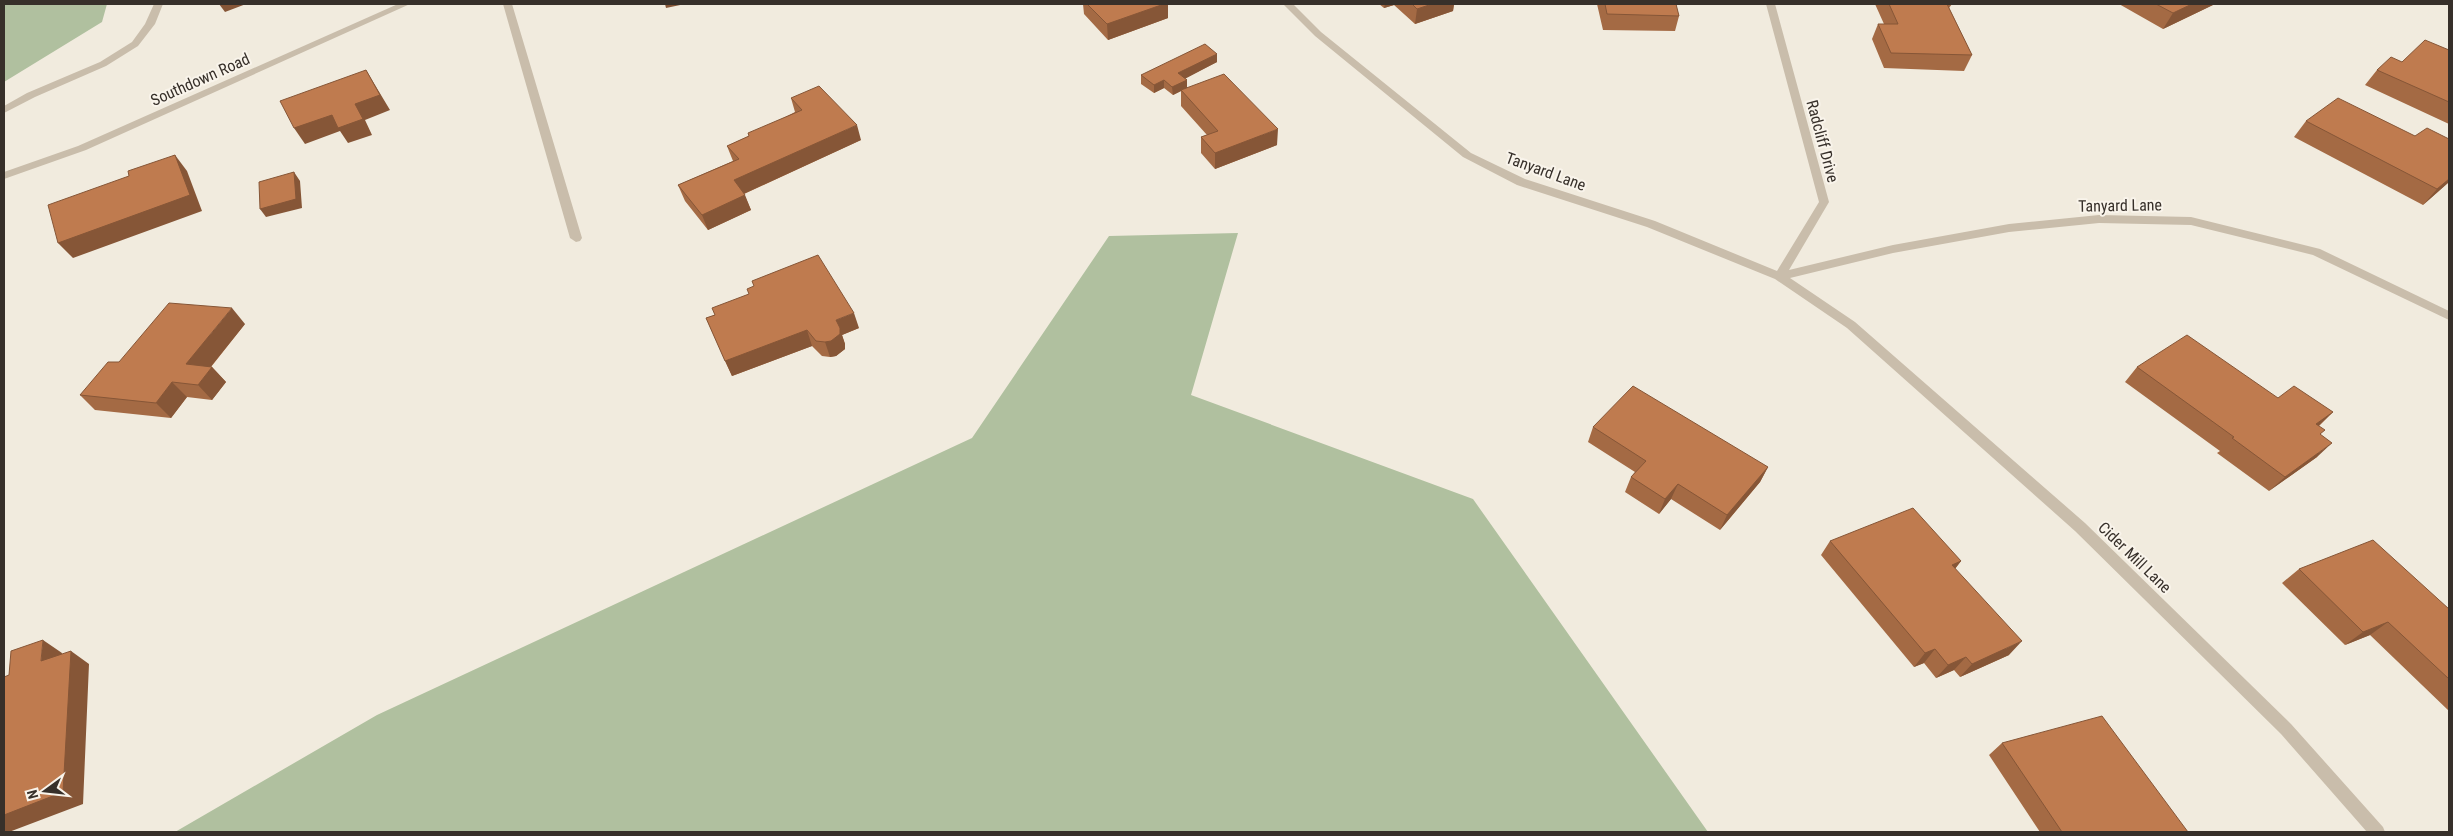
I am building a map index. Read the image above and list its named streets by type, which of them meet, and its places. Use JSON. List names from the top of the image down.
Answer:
{
  "streets": {
    "street": [
      "Southdown Road",
      "Radcliff Drive",
      "Tanyard Lane",
      "Cider Mill Lane"
    ]
  },
  "crossings": [
    ["Radcliff Drive", "Tanyard Lane"],
    ["Tanyard Lane", "Cider Mill Lane"]
  ],
  "north": "left"
}
